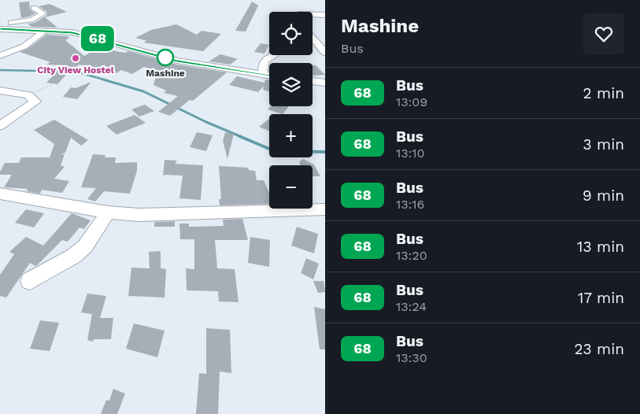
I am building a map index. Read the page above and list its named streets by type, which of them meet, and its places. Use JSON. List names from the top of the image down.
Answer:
{
  "places": ["Mashine", "City View Hostel"],
  "lines": ["bus line 68"],
  "page": {
    "on_map": "68",
    "heading": ["Mashine", "Bus"],
    "map_buttons": ["+", "−"],
    "list": [
      {
        "mark": "68",
        "name": "Bus",
        "note": "13:09",
        "value": "2 min"
      },
      {
        "mark": "68",
        "name": "Bus",
        "note": "13:10",
        "value": "3 min"
      },
      {
        "mark": "68",
        "name": "Bus",
        "note": "13:16",
        "value": "9 min"
      },
      {
        "mark": "68",
        "name": "Bus",
        "note": "13:20",
        "value": "13 min"
      },
      {
        "mark": "68",
        "name": "Bus",
        "note": "13:24",
        "value": "17 min"
      },
      {
        "mark": "68",
        "name": "Bus",
        "note": "13:30",
        "value": "23 min"
      }
    ]
  }
}
